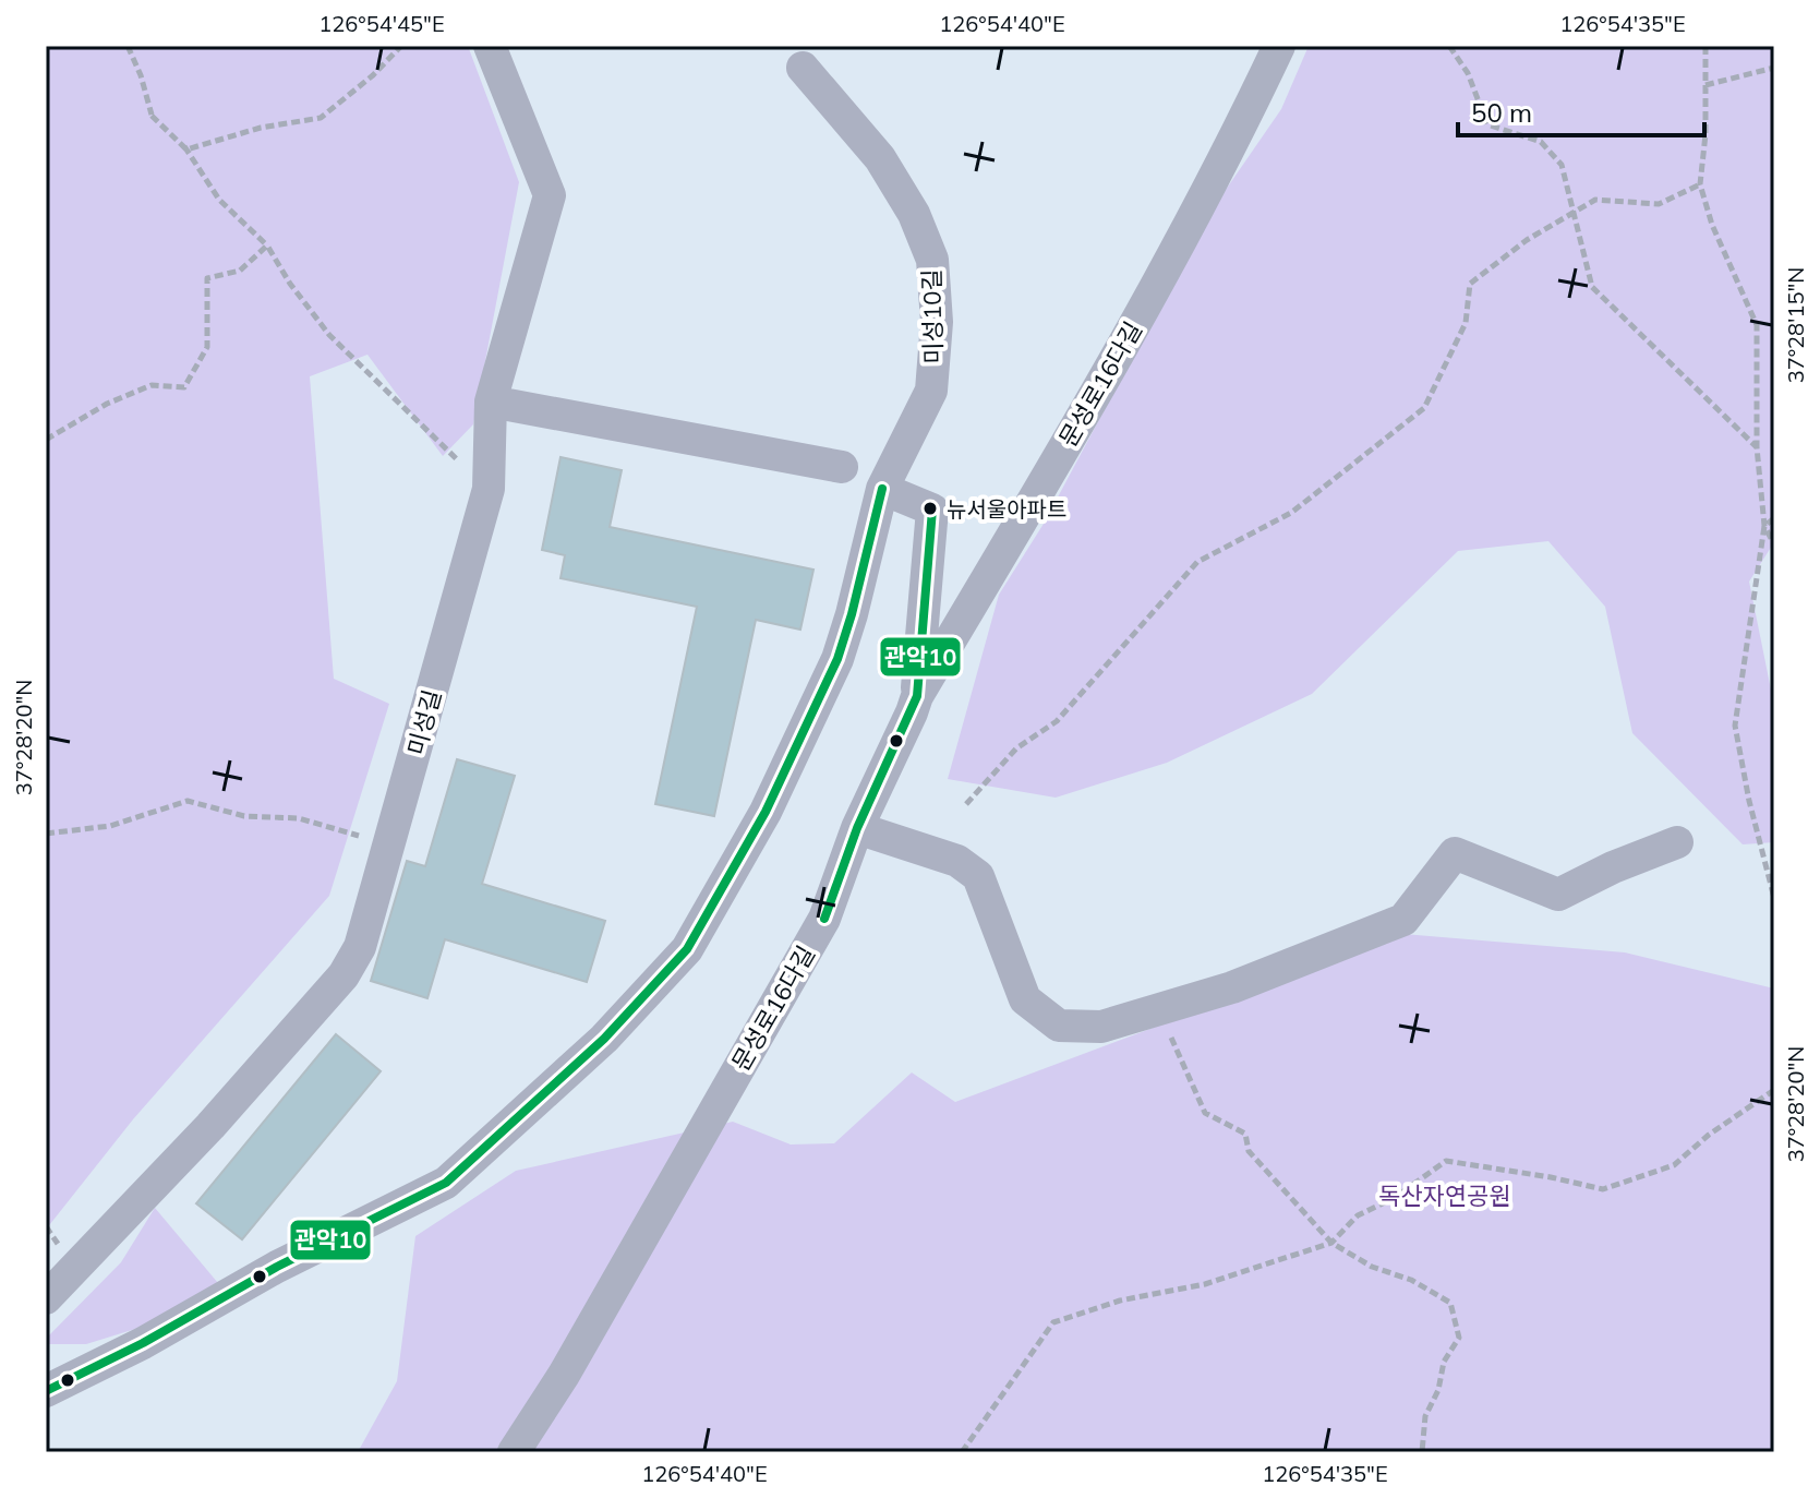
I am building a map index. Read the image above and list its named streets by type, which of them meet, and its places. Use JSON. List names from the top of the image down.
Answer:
{
  "streets": {
    "street": ["미성10길", "문성로16다길", "미성길"]
  },
  "parks": ["독산자연공원"],
  "places": ["뉴서울아파트"],
  "lines": ["transit line 관악10"],
  "scale_bar": "50 m",
  "coordinates": [
    "126°54'45\"E",
    "126°54'40\"E",
    "126°54'35\"E",
    "37°28'15\"N",
    "37°28'20\"N"
  ]
}
